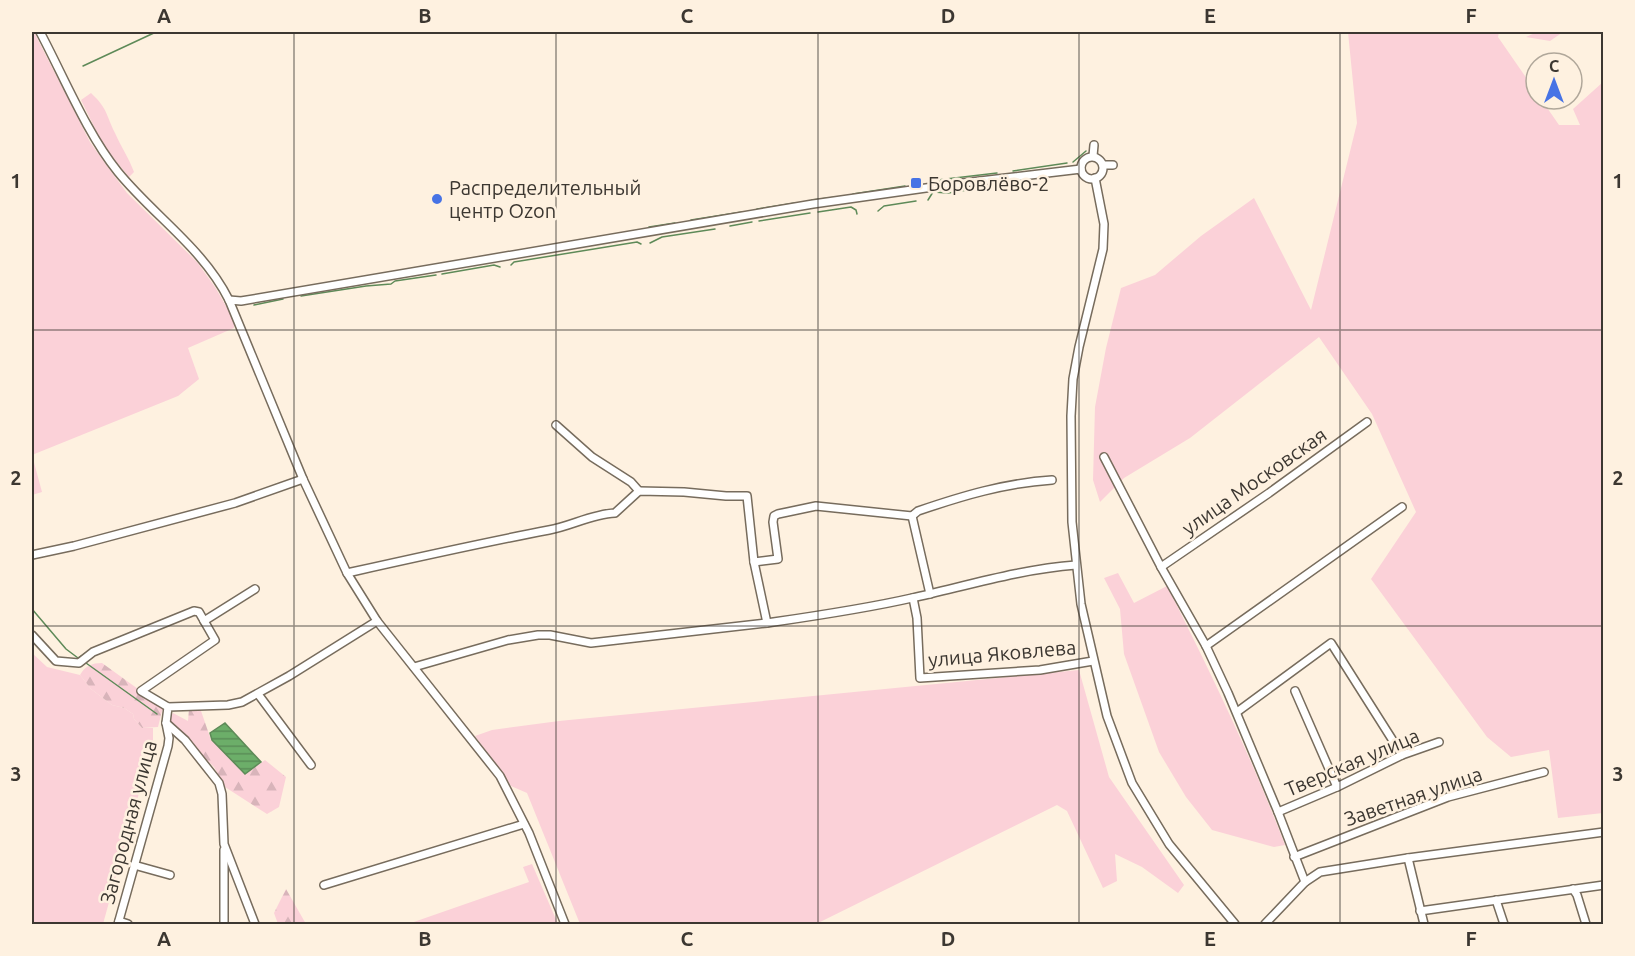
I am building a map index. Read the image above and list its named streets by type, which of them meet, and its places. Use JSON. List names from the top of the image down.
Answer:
{
  "streets": {
    "street": [
      "улица Московская",
      "улица Яковлева",
      "Тверская улица",
      "Заветная улица",
      "Загородная улица"
    ]
  },
  "places": {
    "transit": ["Боровлёво-2"],
    "other": ["Распределительный центр Ozon"]
  },
  "north": "top",
  "grid": {
    "columns": [
      "A",
      "B",
      "C",
      "D",
      "E",
      "F"
    ],
    "rows": ["1", "2", "3"]
  }
}
